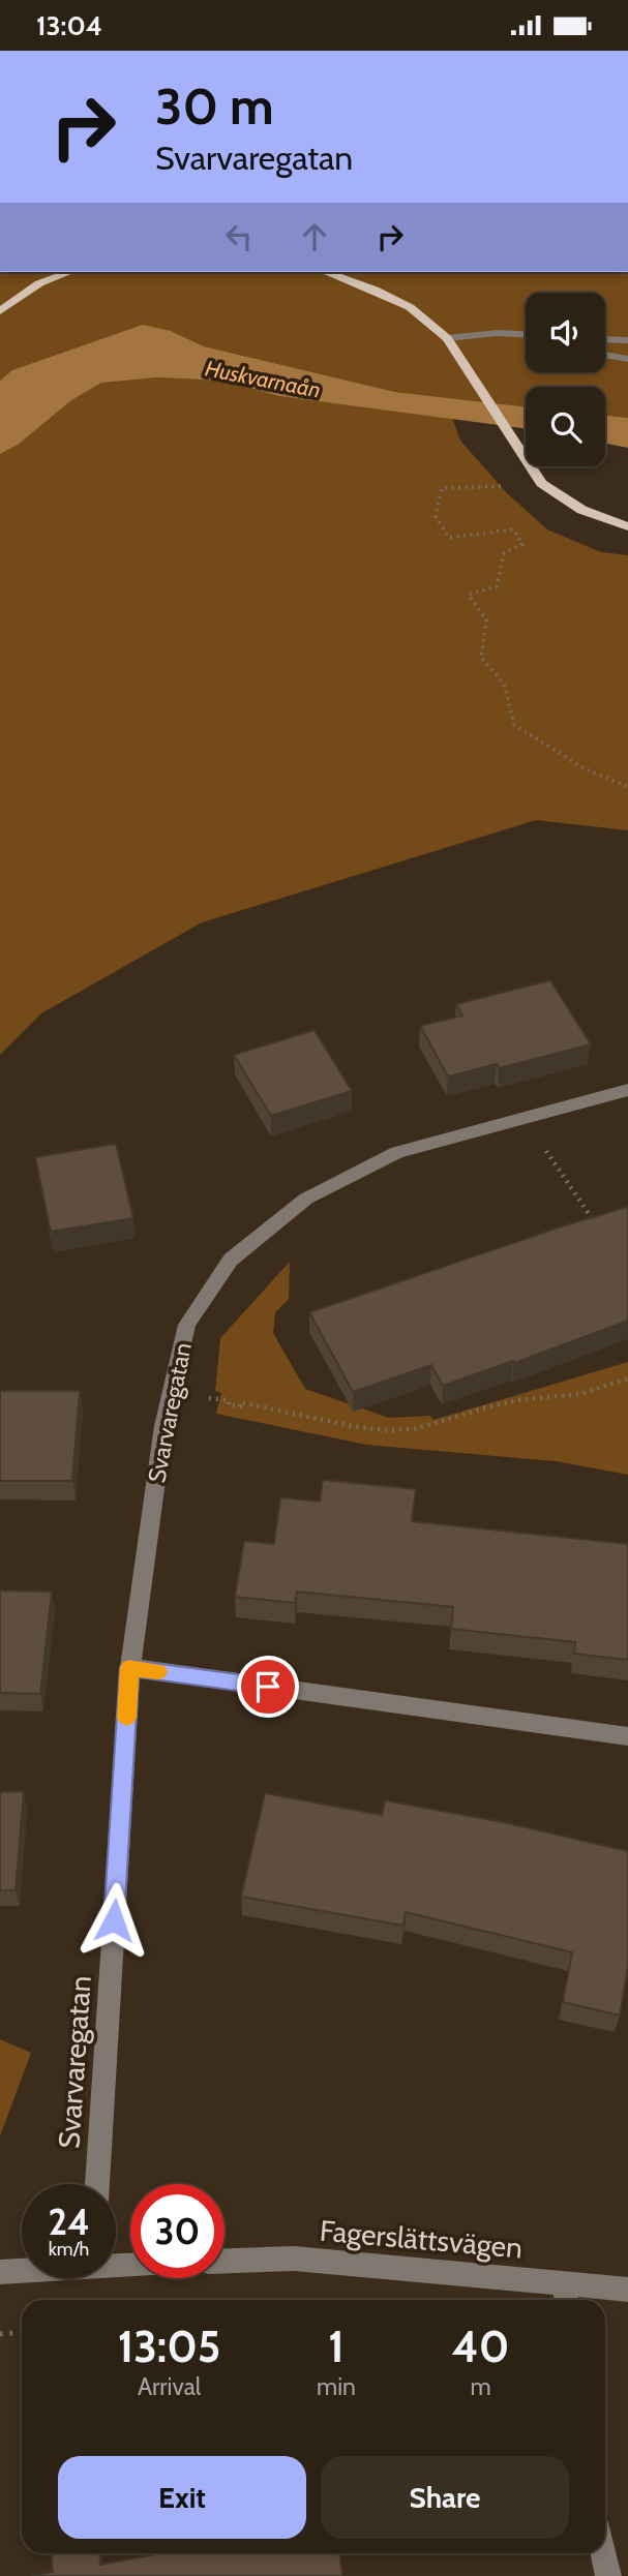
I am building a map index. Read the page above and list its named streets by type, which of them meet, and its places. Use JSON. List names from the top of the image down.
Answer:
{
  "streets": {
    "street": ["Svarvaregatan", "Fagerslättsvägen"]
  },
  "water": ["Huskvarnaån"],
  "page": {
    "status": "13:04",
    "turn": ["30 m", "Svarvaregatan"],
    "speed": "24 km/h",
    "limit": "30",
    "eta": [
      "13:05",
      "Arrival",
      "1",
      "min",
      "40",
      "m"
    ],
    "buttons": ["Exit", "Share"]
  }
}
